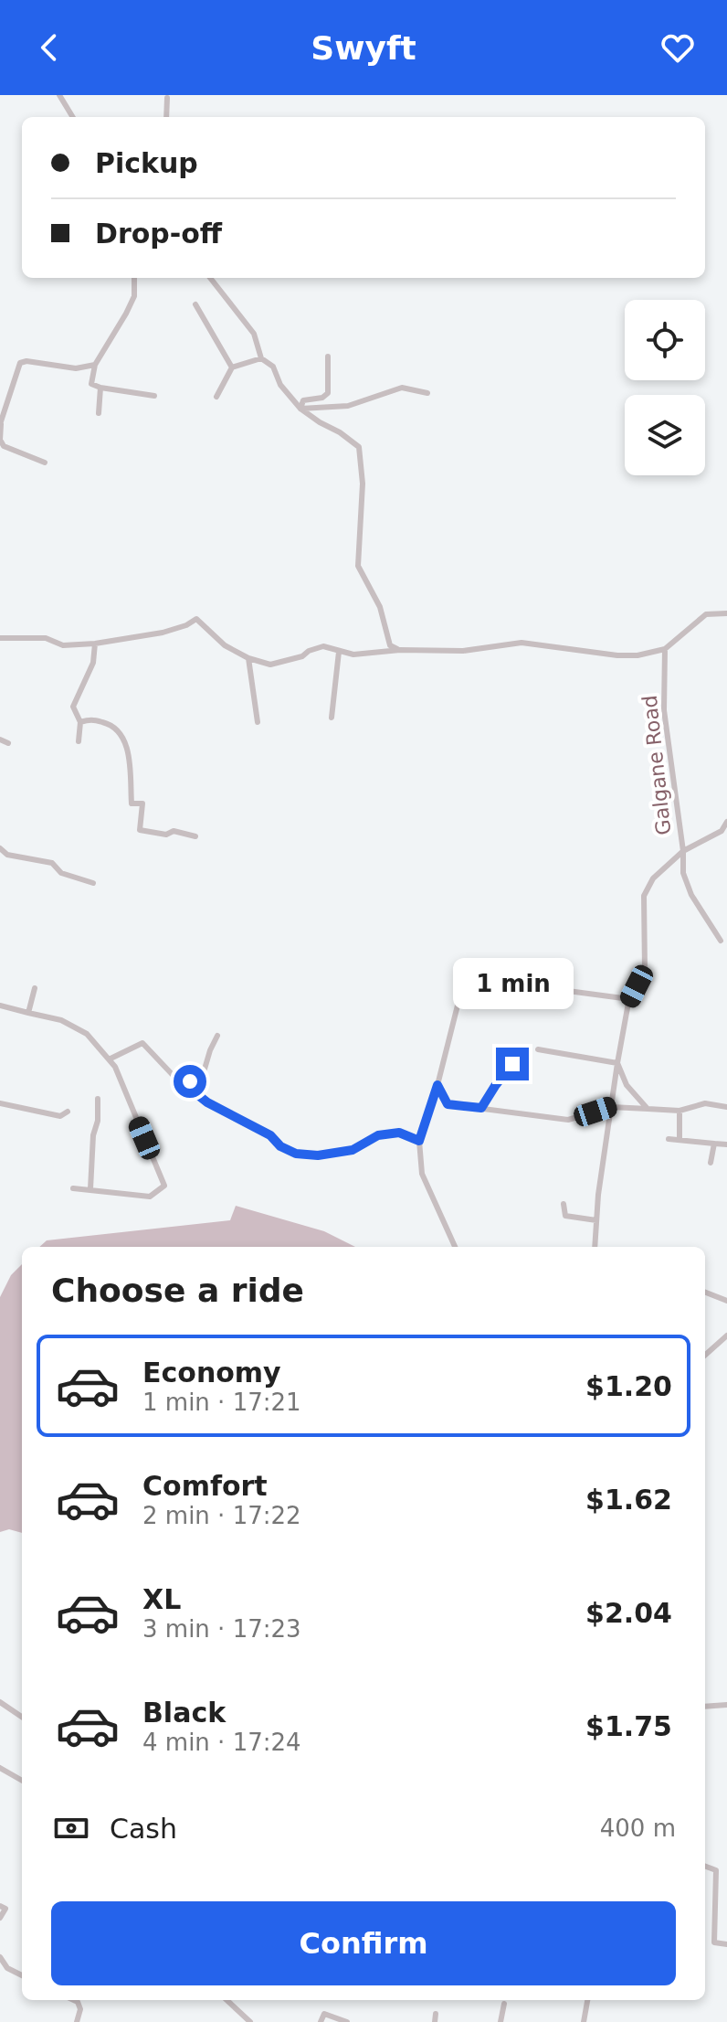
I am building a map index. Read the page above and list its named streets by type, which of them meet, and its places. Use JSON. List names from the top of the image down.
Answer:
{
  "streets": {
    "street": ["Galgane Road"]
  },
  "page": {
    "header": "Swyft",
    "banner": ["Pickup", "Drop-off"],
    "bubble": "1 min",
    "heading": "Choose a ride",
    "list": [
      {
        "name": "Economy",
        "note": "1 min · 17:21",
        "value": "$1.20"
      },
      {
        "name": "Comfort",
        "note": "2 min · 17:22",
        "value": "$1.62"
      },
      {
        "name": "XL",
        "note": "3 min · 17:23",
        "value": "$2.04"
      },
      {
        "name": "Black",
        "note": "4 min · 17:24",
        "value": "$1.75"
      }
    ],
    "pay": ["Cash", "400 m"],
    "buttons": "Confirm"
  }
}
